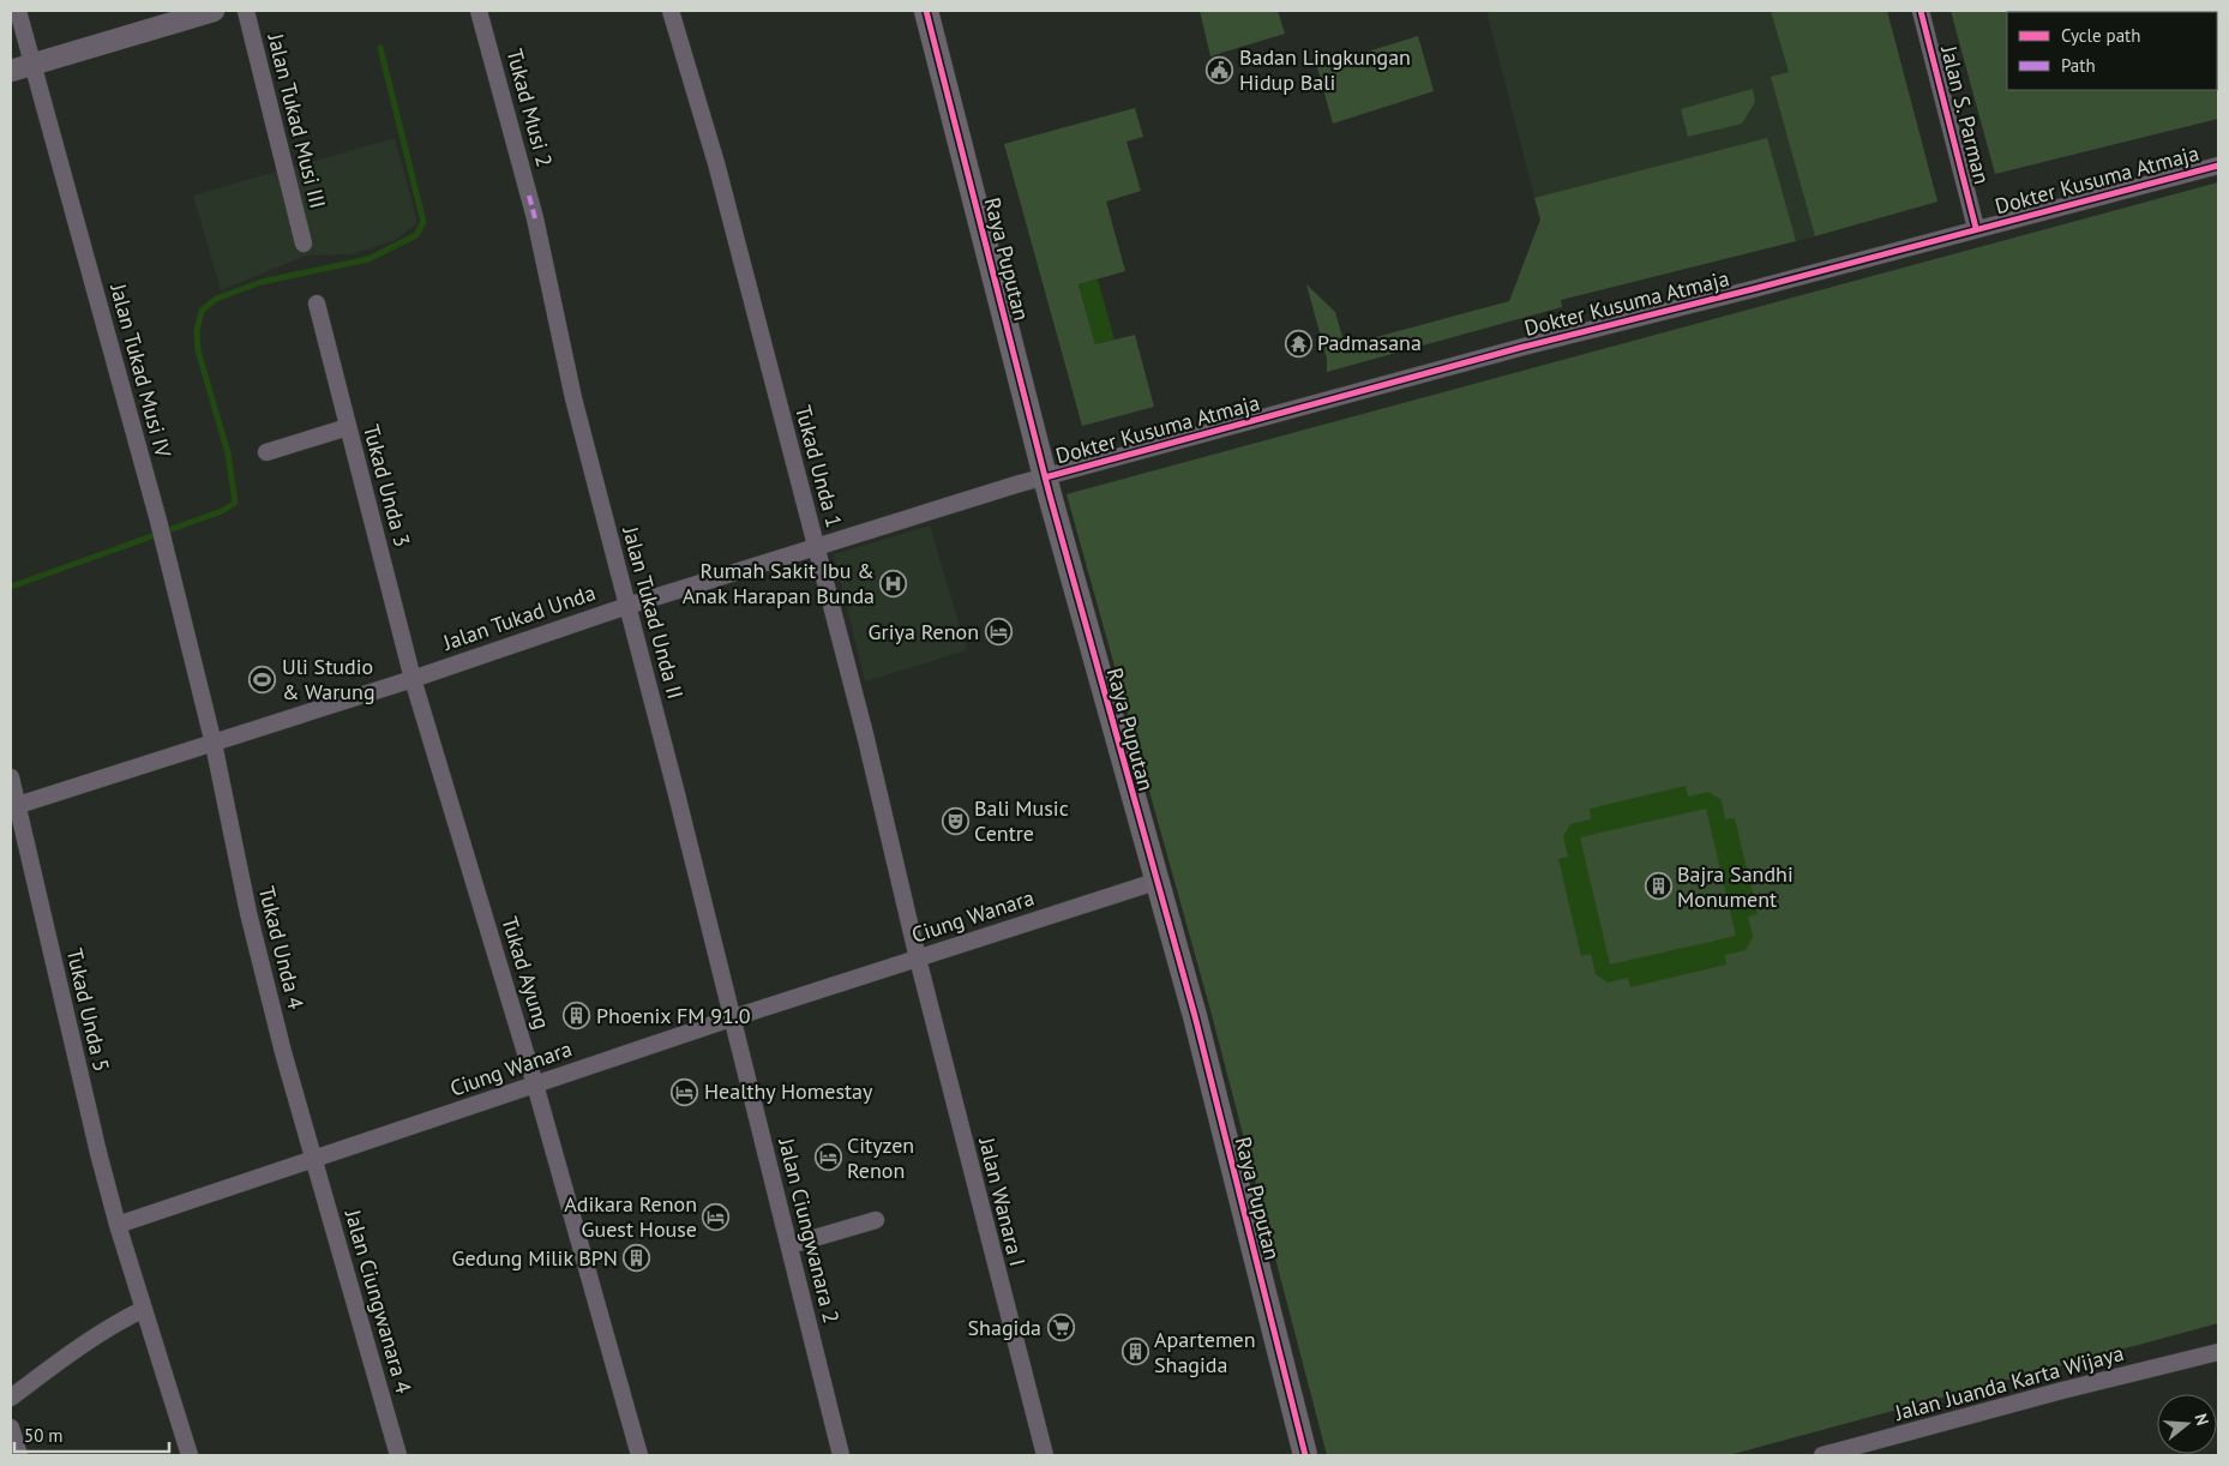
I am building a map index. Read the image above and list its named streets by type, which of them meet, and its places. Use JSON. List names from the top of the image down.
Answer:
{
  "streets": {
    "main road": ["Raya Puputan"],
    "street": [
      "Tukad Musi 2",
      "Jalan S. Parman",
      "Jalan Tukad Musi III",
      "Dokter Kusuma Atmaja",
      "Jalan Tukad Musi IV",
      "Tukad Unda 1",
      "Tukad Unda 3",
      "Jalan Tukad Unda II",
      "Jalan Tukad Unda",
      "Ciung Wanara",
      "Tukad Unda 4",
      "Tukad Ayung",
      "Tukad Unda 5",
      "Jalan Wanara I",
      "Jalan Ciungwanara 2",
      "Jalan Ciungwanara 4",
      "Jalan Juanda Karta Wijaya"
    ]
  },
  "crossings": [
    ["Tukad Musi 2", "Jalan Tukad Unda II"],
    ["Jalan S. Parman", "Dokter Kusuma Atmaja"],
    ["Dokter Kusuma Atmaja", "Raya Puputan"],
    ["Dokter Kusuma Atmaja", "Jalan Tukad Unda"],
    ["Raya Puputan", "Jalan Tukad Unda"],
    ["Raya Puputan", "Ciung Wanara"],
    ["Jalan Tukad Musi IV", "Jalan Tukad Unda"],
    ["Jalan Tukad Musi IV", "Tukad Unda 4"],
    ["Tukad Unda 1", "Jalan Tukad Unda"],
    ["Tukad Unda 1", "Ciung Wanara"],
    ["Tukad Unda 1", "Jalan Wanara I"],
    ["Tukad Unda 3", "Jalan Tukad Unda"],
    ["Tukad Unda 3", "Tukad Ayung"],
    ["Jalan Tukad Unda II", "Jalan Tukad Unda"],
    ["Jalan Tukad Unda II", "Ciung Wanara"],
    ["Jalan Tukad Unda II", "Jalan Ciungwanara 2"],
    ["Jalan Tukad Unda", "Tukad Unda 4"],
    ["Jalan Tukad Unda", "Tukad Ayung"],
    ["Jalan Tukad Unda", "Tukad Unda 5"],
    ["Ciung Wanara", "Tukad Unda 4"],
    ["Ciung Wanara", "Tukad Ayung"],
    ["Ciung Wanara", "Tukad Unda 5"],
    ["Ciung Wanara", "Jalan Wanara I"],
    ["Ciung Wanara", "Jalan Ciungwanara 2"],
    ["Ciung Wanara", "Jalan Ciungwanara 4"],
    ["Tukad Unda 4", "Jalan Ciungwanara 4"]
  ],
  "places": {
    "public building": ["Badan Lingkungan Hidup Bali"],
    "temple": ["Padmasana"],
    "hospital": ["Rumah Sakit Ibu & Anak Harapan Bunda"],
    "hotel": [
      "Griya Renon",
      "Healthy Homestay",
      "Cityzen Renon",
      "Adikara Renon Guest House"
    ],
    "sports": ["Uli Studio & Warung"],
    "theatre": ["Bali Music Centre"],
    "building": [
      "Bajra Sandhi Monument",
      "Phoenix FM 91.0",
      "Gedung Milik BPN",
      "Apartemen Shagida"
    ],
    "supermarket": ["Shagida"]
  },
  "legend": ["Cycle path", "Path"],
  "scale_bar": "50 m",
  "north": "right"
}
